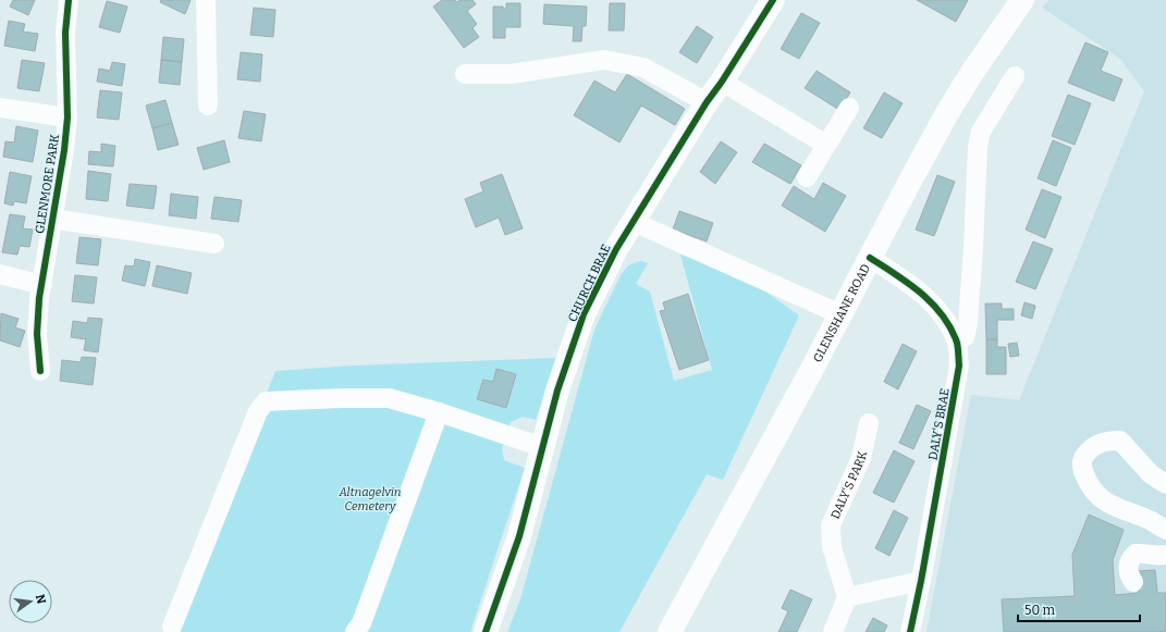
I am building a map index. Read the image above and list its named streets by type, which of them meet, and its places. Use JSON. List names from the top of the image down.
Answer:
{
  "streets": {
    "main road": ["CHURCH BRAE", "GLENSHANE ROAD"],
    "street": ["GLENMORE PARK", "DALY'S BRAE", "DALY'S PARK"]
  },
  "crossings": [
    ["GLENSHANE ROAD", "DALY'S BRAE"]
  ],
  "parks": ["Altnagelvin Cemetery"],
  "scale_bar": "50 m",
  "north": "right"
}
